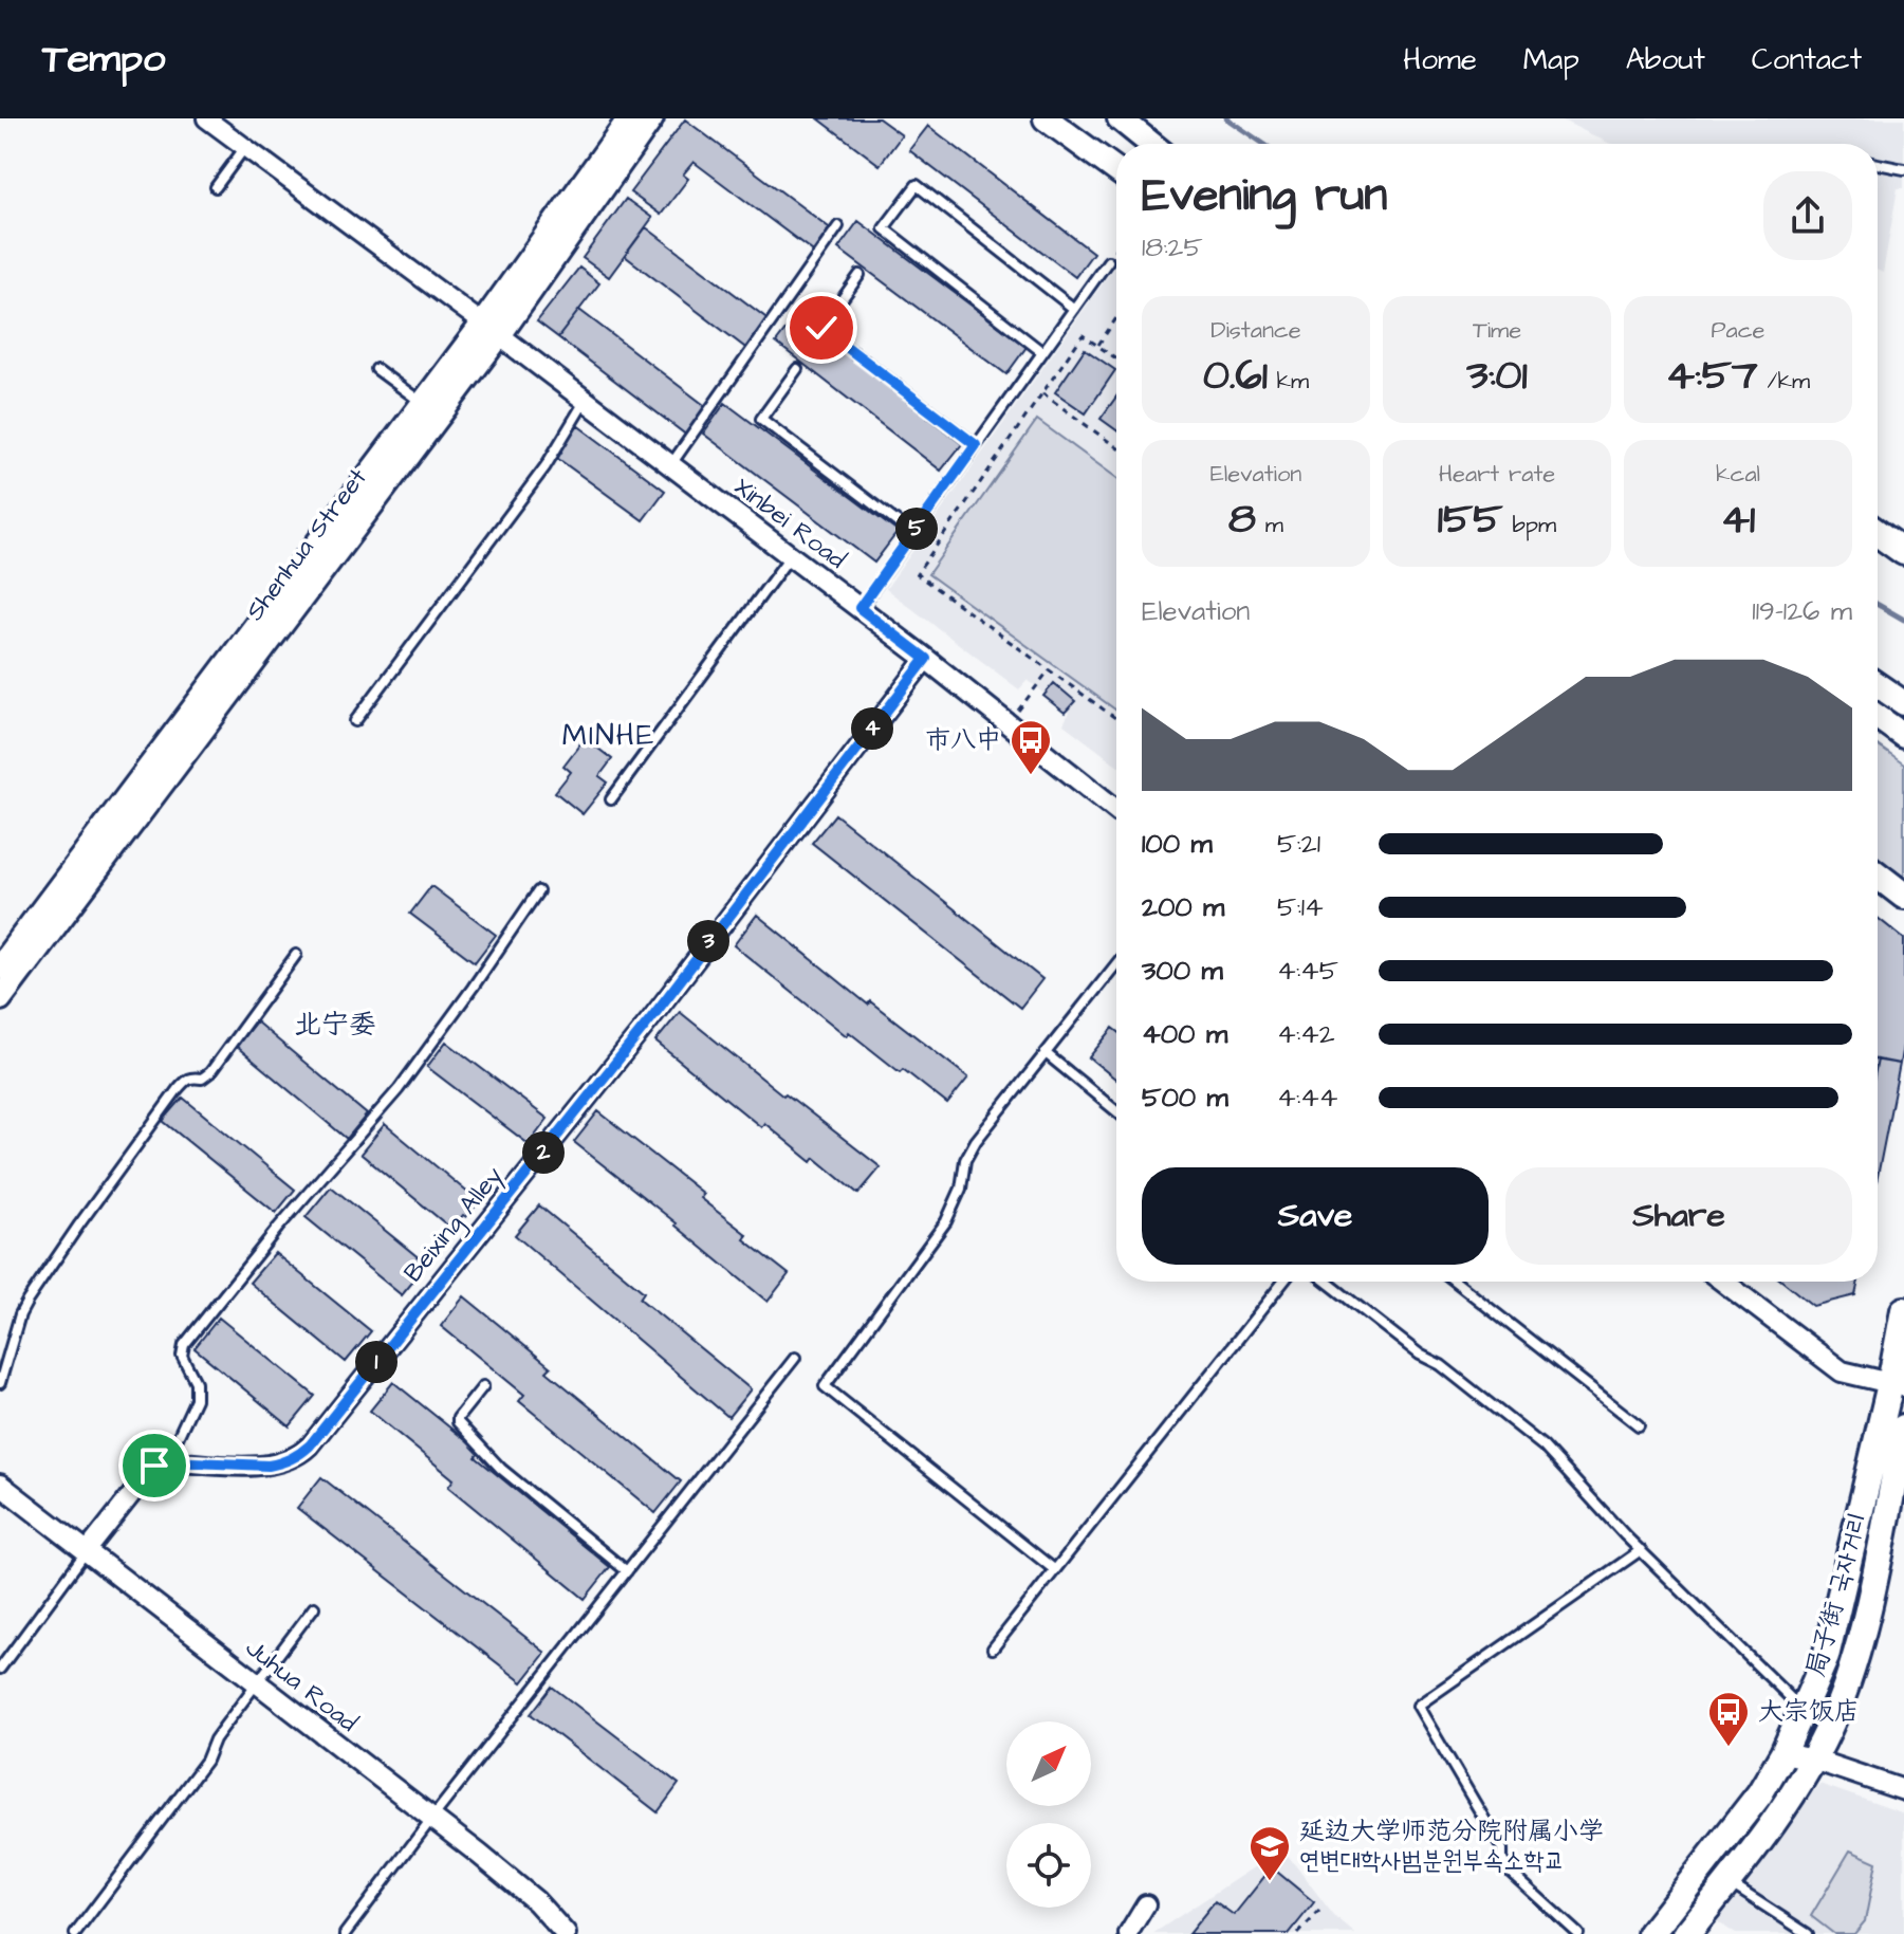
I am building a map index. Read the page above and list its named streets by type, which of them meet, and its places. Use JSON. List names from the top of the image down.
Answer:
{
  "streets": {
    "main road": ["Shenhua Street", "局子街 국자거리"],
    "street": ["Xinbei Road", "Beixing Alley", "Juhua Road"]
  },
  "crossings": [
    ["Xinbei Road", "Shenhua Street"],
    ["Xinbei Road", "Beixing Alley"]
  ],
  "districts": ["MINHE", "北宁委"],
  "places": {
    "bus stop": ["市八中", "大宗饭店"],
    "school or university": ["延边大学师范分院附属小学 연변대학사범분원부속소학교"]
  },
  "north": "top right",
  "page": {
    "header": "Tempo",
    "nav": [
      "Home",
      "Map",
      "About",
      "Contact"
    ],
    "heading": ["Evening run", "18:25"],
    "stats": [
      ["Distance", "0.61 km"],
      ["Time", "3:01"],
      ["Pace", "4:57 /km"],
      ["Elevation", "8 m"],
      ["Heart rate", "155 bpm"],
      ["kcal", "41"]
    ],
    "pins": [
      "5",
      "4",
      "3",
      "2",
      "1"
    ],
    "chart": ["Elevation", "119–126 m"],
    "list": [
      {
        "name": "100 m",
        "note": "5:21"
      },
      {
        "name": "200 m",
        "note": "5:14"
      },
      {
        "name": "300 m",
        "note": "4:45"
      },
      {
        "name": "400 m",
        "note": "4:42"
      },
      {
        "name": "500 m",
        "note": "4:44"
      }
    ],
    "buttons": ["Save", "Share"]
  }
}
